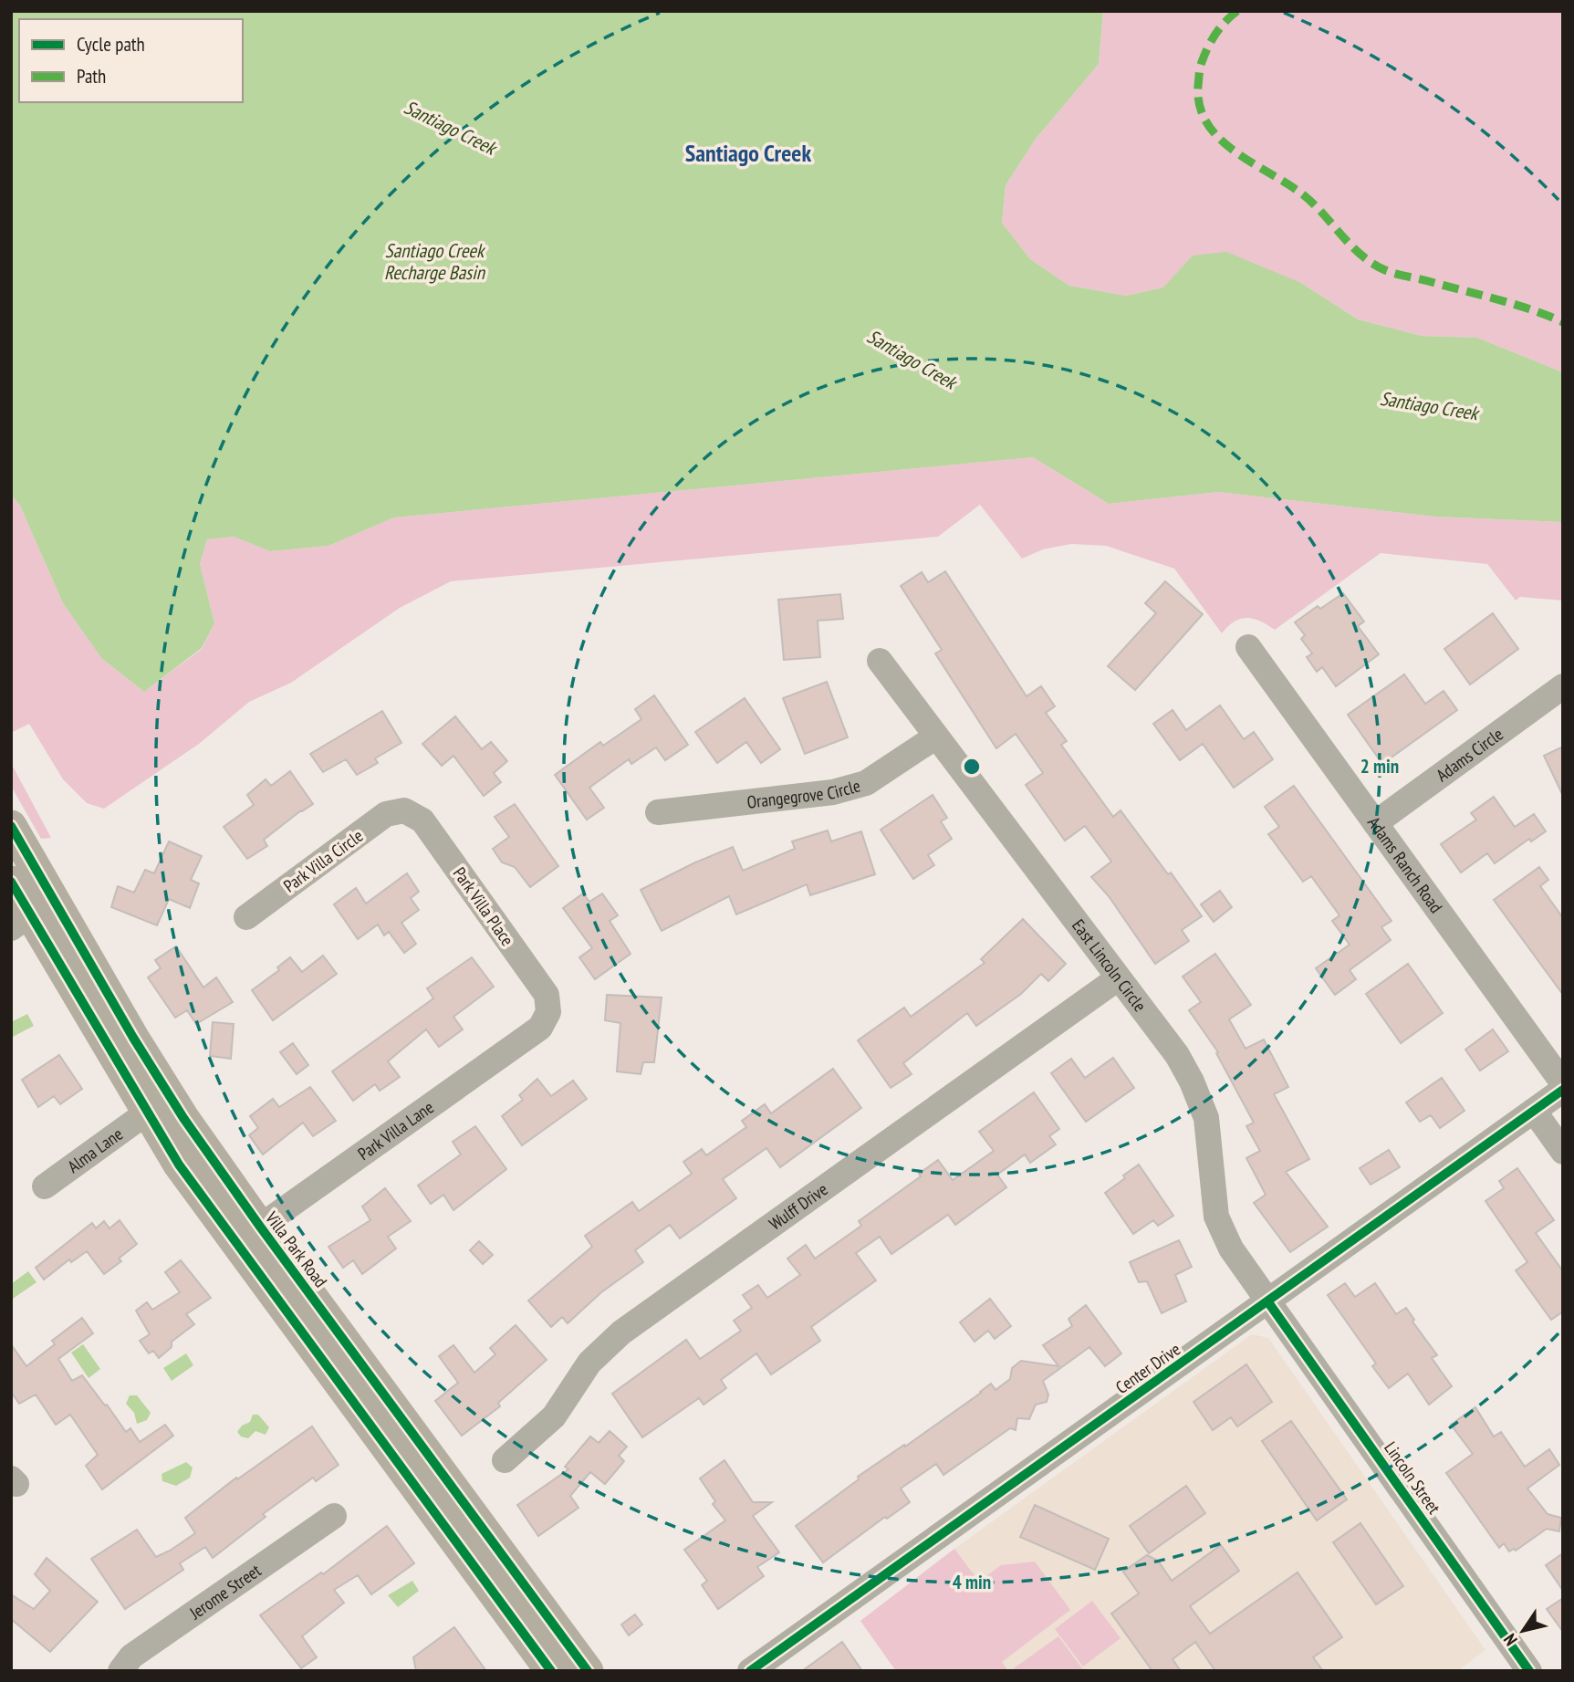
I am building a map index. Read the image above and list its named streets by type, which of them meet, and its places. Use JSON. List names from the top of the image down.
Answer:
{
  "streets": {
    "main road": ["Villa Park Road"],
    "street": [
      "Adams Circle",
      "Orangegrove Circle",
      "Park Villa Circle",
      "Adams Ranch Road",
      "Park Villa Place",
      "East Lincoln Circle",
      "Park Villa Lane",
      "Alma Lane",
      "Wulff Drive",
      "Center Drive",
      "Lincoln Street",
      "Jerome Street"
    ]
  },
  "crossings": [
    ["Adams Circle", "Adams Ranch Road"],
    ["Orangegrove Circle", "East Lincoln Circle"],
    ["Park Villa Circle", "Park Villa Place"],
    ["Park Villa Place", "Park Villa Lane"],
    ["East Lincoln Circle", "Wulff Drive"],
    ["East Lincoln Circle", "Center Drive"],
    ["East Lincoln Circle", "Lincoln Street"],
    ["Park Villa Lane", "Villa Park Road"],
    ["Alma Lane", "Villa Park Road"],
    ["Center Drive", "Lincoln Street"]
  ],
  "districts": ["Santiago Creek"],
  "water": ["Santiago Creek", "Santiago Creek Recharge Basin"],
  "legend": ["Cycle path", "Path"],
  "north": "bottom left",
  "rings": ["2 min", "4 min"]
}
